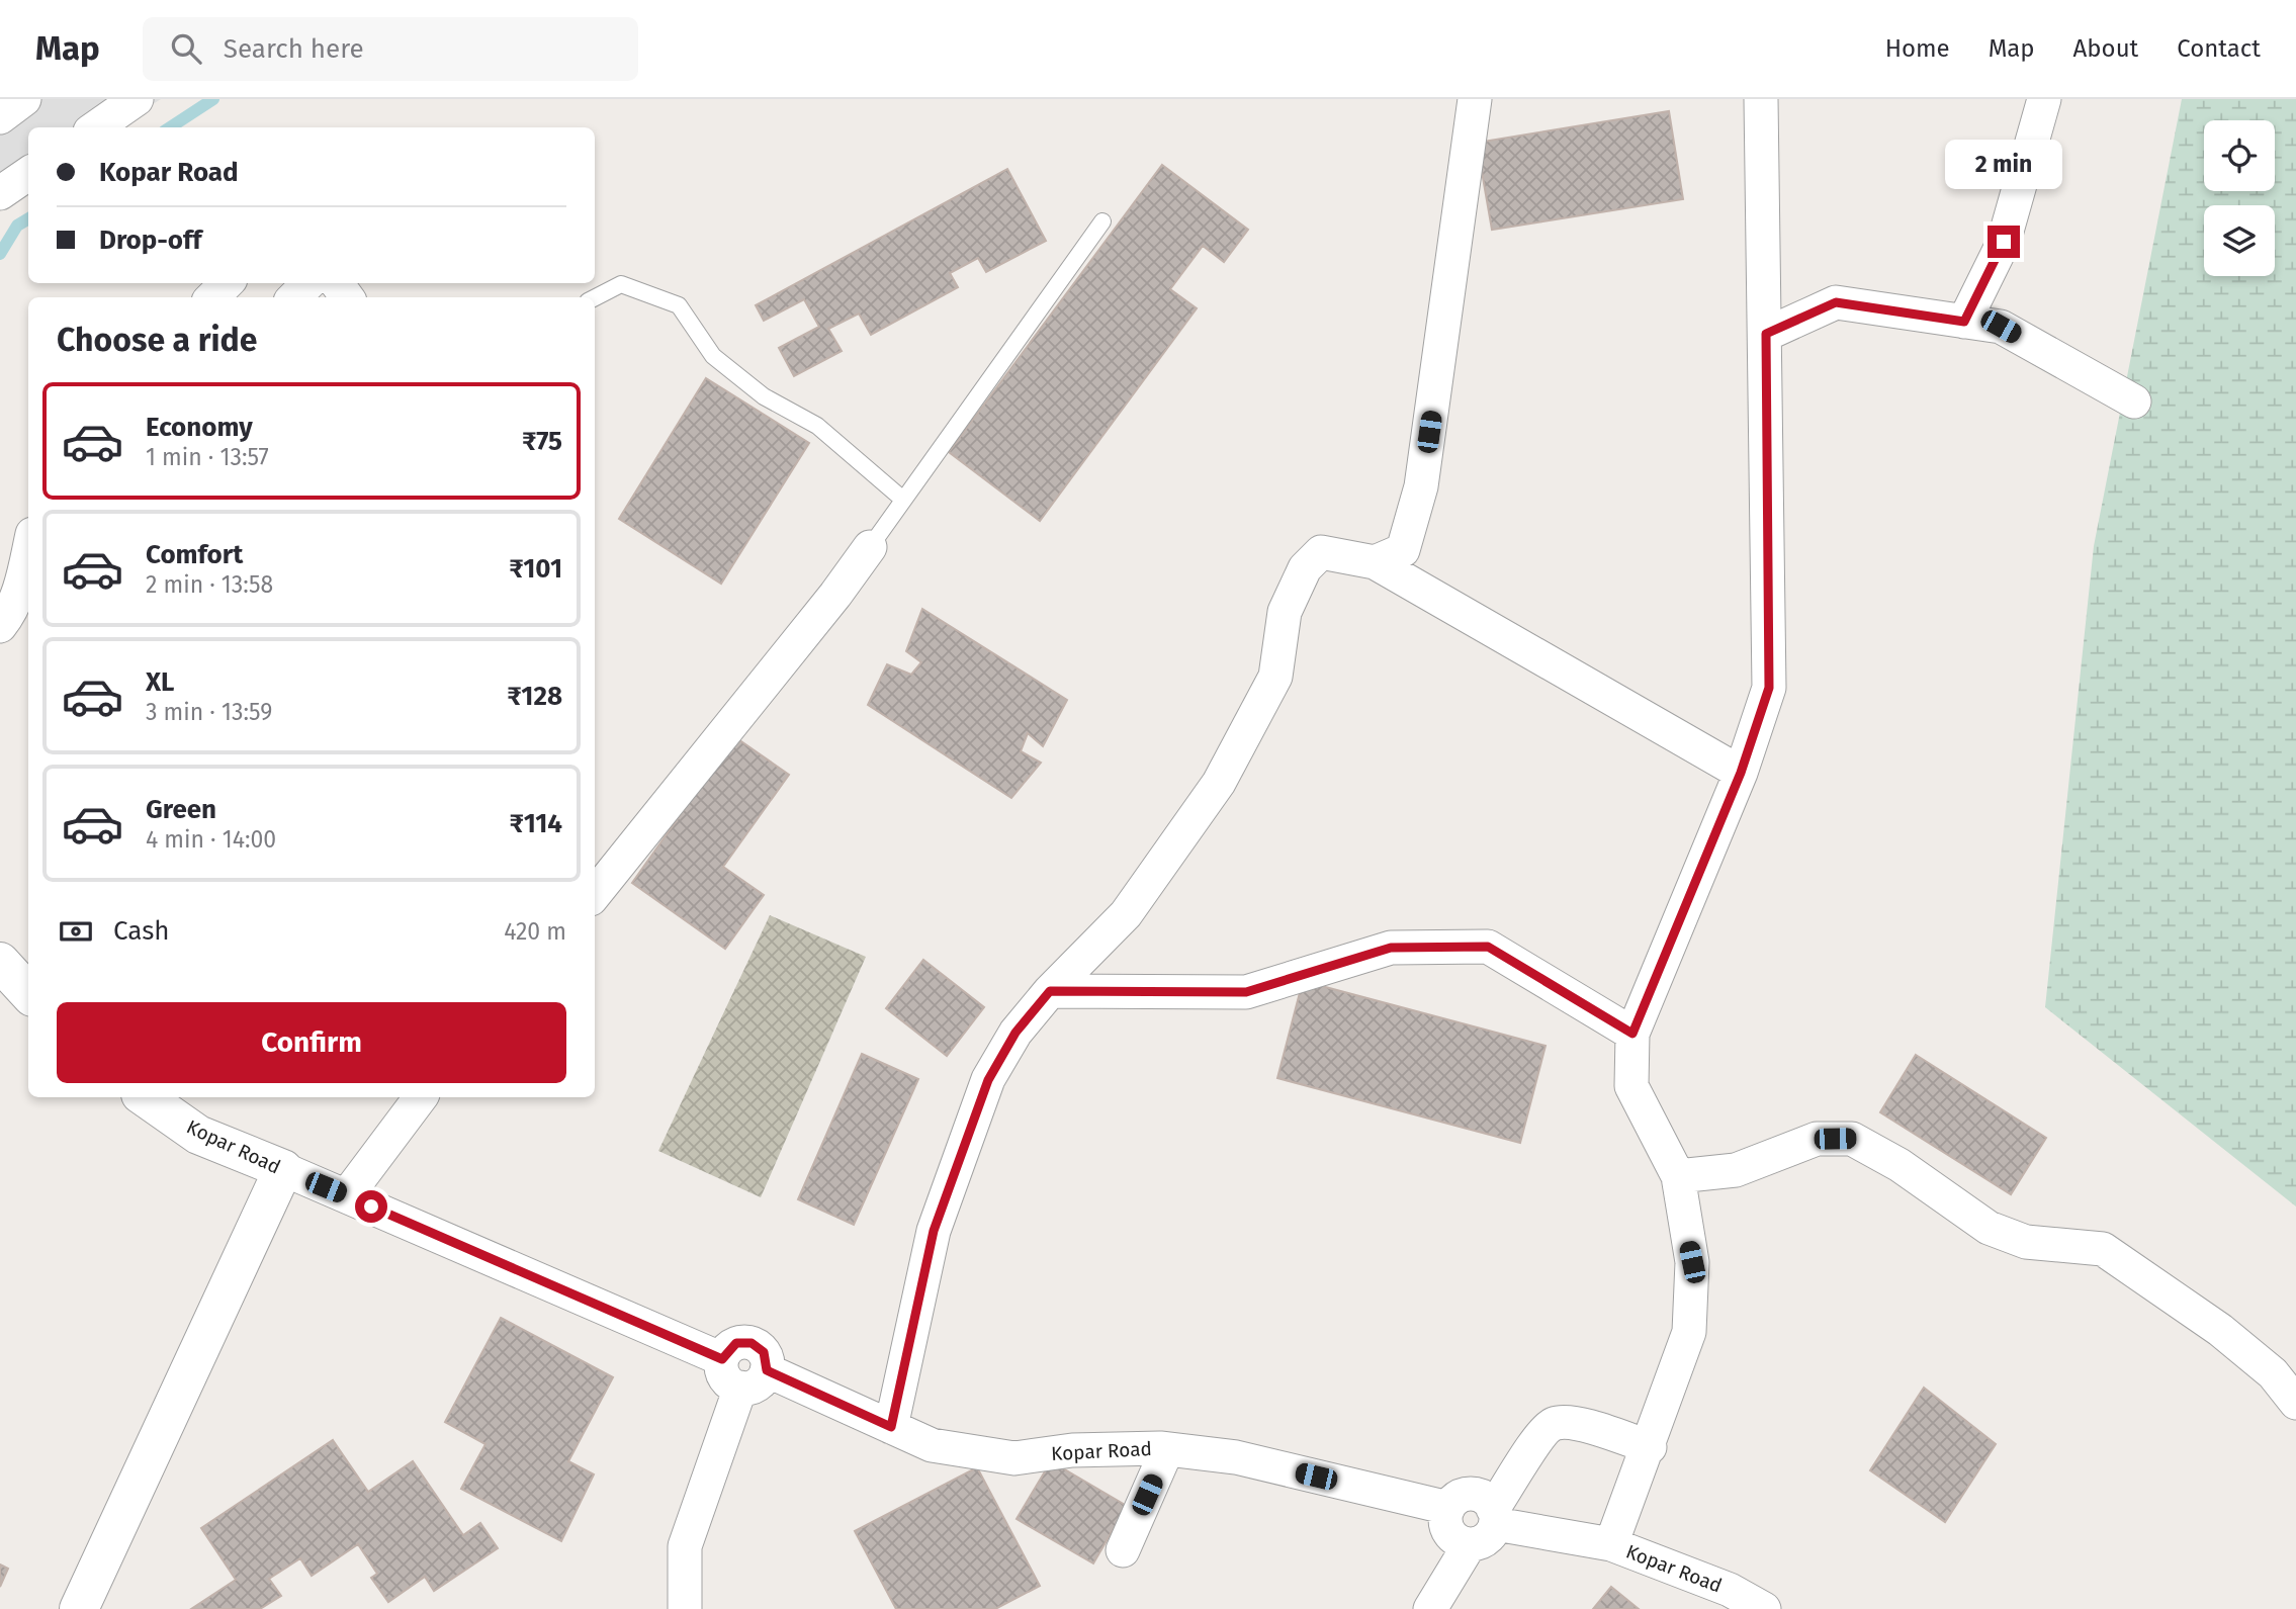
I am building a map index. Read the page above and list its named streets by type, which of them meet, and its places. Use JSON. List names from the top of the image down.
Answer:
{
  "streets": {
    "street": ["Kopar Road"]
  },
  "page": {
    "header": "Map",
    "search": "Search here",
    "nav": [
      "Home",
      "Map",
      "About",
      "Contact"
    ],
    "banner": ["Kopar Road", "Drop-off"],
    "bubble": "2 min",
    "heading": "Choose a ride",
    "list": [
      {
        "name": "Economy",
        "note": "1 min · 13:57",
        "value": "₹75"
      },
      {
        "name": "Comfort",
        "note": "2 min · 13:58",
        "value": "₹101"
      },
      {
        "name": "XL",
        "note": "3 min · 13:59",
        "value": "₹128"
      },
      {
        "name": "Green",
        "note": "4 min · 14:00",
        "value": "₹114"
      }
    ],
    "pay": ["Cash", "420 m"],
    "buttons": "Confirm"
  }
}
